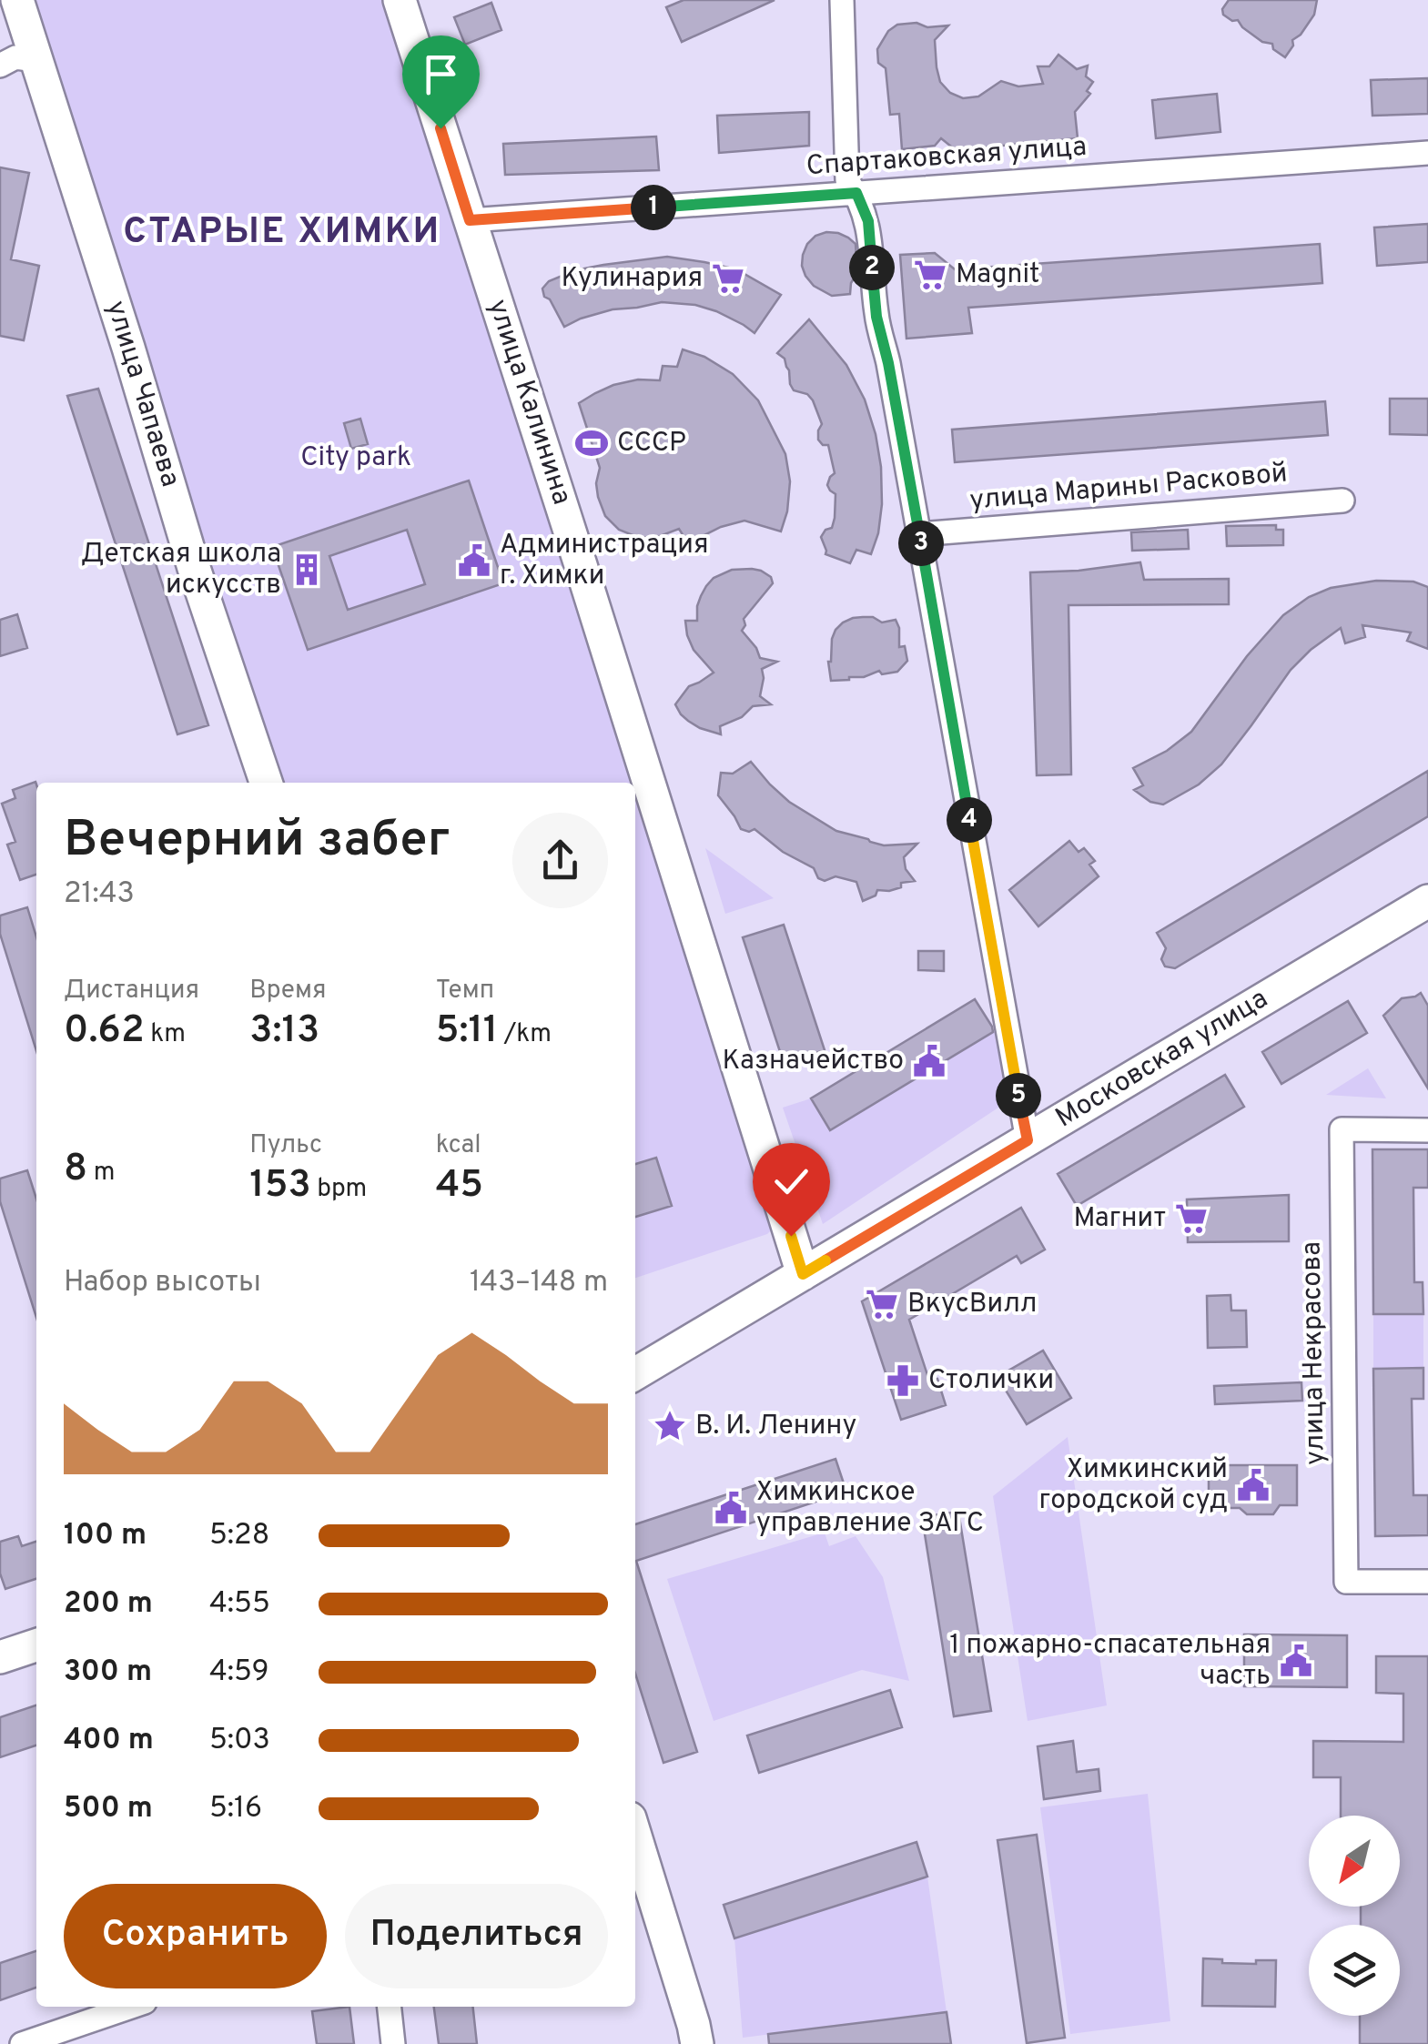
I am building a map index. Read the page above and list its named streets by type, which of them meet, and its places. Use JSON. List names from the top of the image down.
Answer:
{
  "streets": {
    "street": [
      "Спартаковская улица",
      "улица Чапаева",
      "улица Калинина",
      "улица Марины Расковой",
      "Московская улица",
      "улица Некрасова"
    ]
  },
  "crossings": [
    ["Спартаковская улица", "улица Калинина"],
    ["улица Калинина", "Московская улица"]
  ],
  "districts": ["СТАРЫЕ ХИМКИ"],
  "parks": ["City park"],
  "places": {
    "supermarket": [
      "Magnit",
      "Кулинария",
      "Магнит",
      "ВкусВилл"
    ],
    "sports": ["СССР"],
    "public building": [
      "Администрация г. Химки",
      "Казначейство",
      "Химкинский городской суд",
      "Химкинское управление ЗАГС",
      "1 пожарно-спасательная часть"
    ],
    "building": ["Детская школа искусств"],
    "pharmacy": ["Столички"],
    "place": ["В. И. Ленину"]
  },
  "north": "bottom left",
  "page": {
    "pins": [
      "1",
      "2",
      "3",
      "4",
      "5"
    ],
    "heading": ["Вечерний забег", "21:43"],
    "stats": [
      ["Дистанция", "0.62 km"],
      ["Время", "3:13"],
      ["Темп", "5:11 /km"],
      ["8 m"],
      ["Пульс", "153 bpm"],
      ["kcal", "45"]
    ],
    "chart": ["Набор высоты", "143–148 m"],
    "list": [
      {
        "name": "100 m",
        "note": "5:28"
      },
      {
        "name": "200 m",
        "note": "4:55"
      },
      {
        "name": "300 m",
        "note": "4:59"
      },
      {
        "name": "400 m",
        "note": "5:03"
      },
      {
        "name": "500 m",
        "note": "5:16"
      }
    ],
    "buttons": ["Сохранить", "Поделиться"]
  }
}
